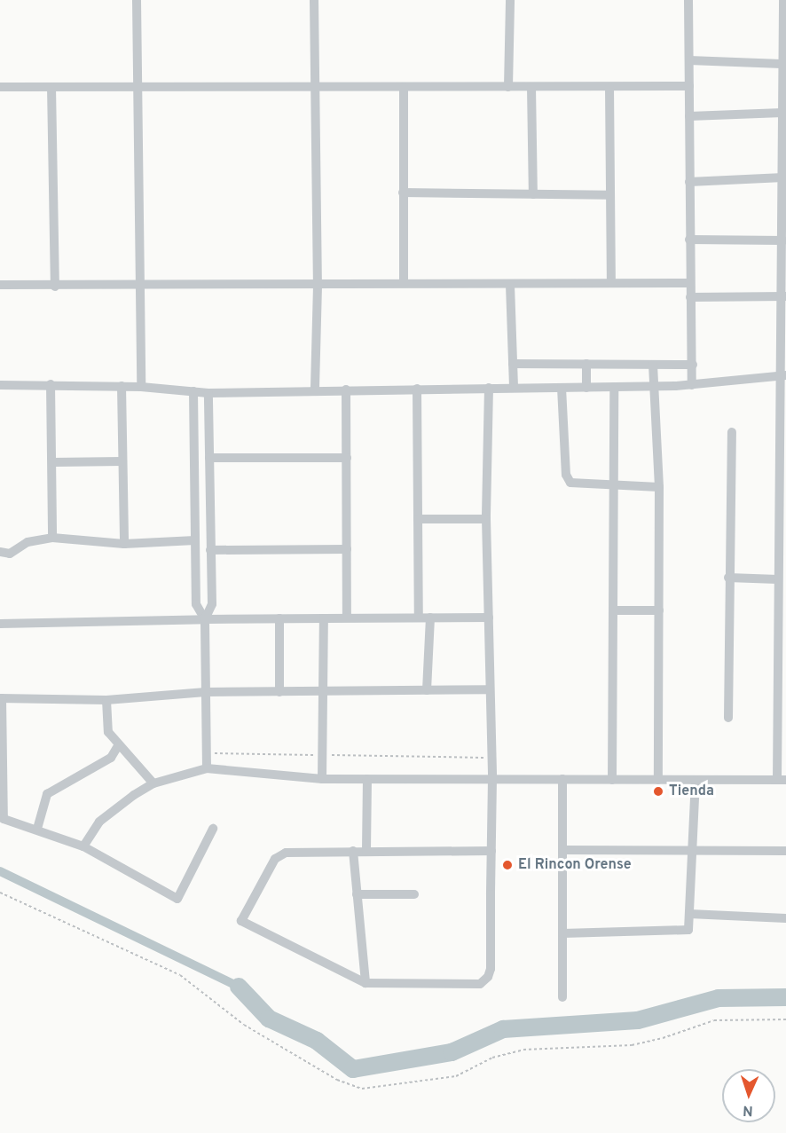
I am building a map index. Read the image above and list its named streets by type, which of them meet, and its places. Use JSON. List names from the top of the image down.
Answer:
{
  "places": ["Tienda", "El Rincon Orense"],
  "north": "bottom"
}
